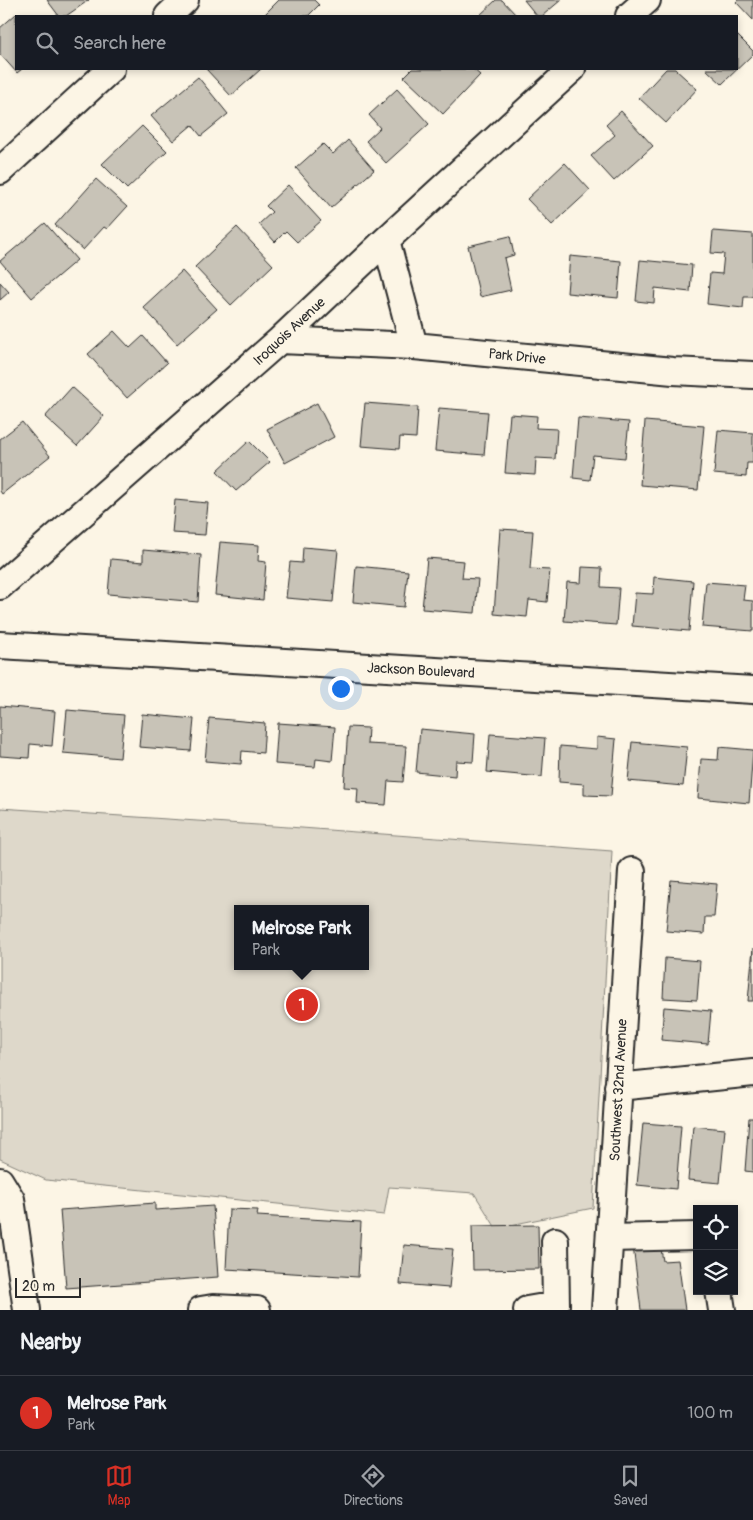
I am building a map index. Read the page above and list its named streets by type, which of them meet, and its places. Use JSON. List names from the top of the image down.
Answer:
{
  "streets": {
    "street": [
      "Iroquois Avenue",
      "Park Drive",
      "Jackson Boulevard",
      "Southwest 32nd Avenue"
    ]
  },
  "crossings": [
    ["Iroquois Avenue", "Park Drive"]
  ],
  "scale_bar": "20 m",
  "page": {
    "search": "Search here",
    "popup": ["Melrose Park", "Park"],
    "pins": "1",
    "scale": "20 m",
    "heading": "Nearby",
    "list": [
      {
        "mark": "1",
        "name": "Melrose Park",
        "note": "Park",
        "value": "100 m"
      }
    ],
    "nav": ["Map", "Directions", "Saved"]
  }
}
